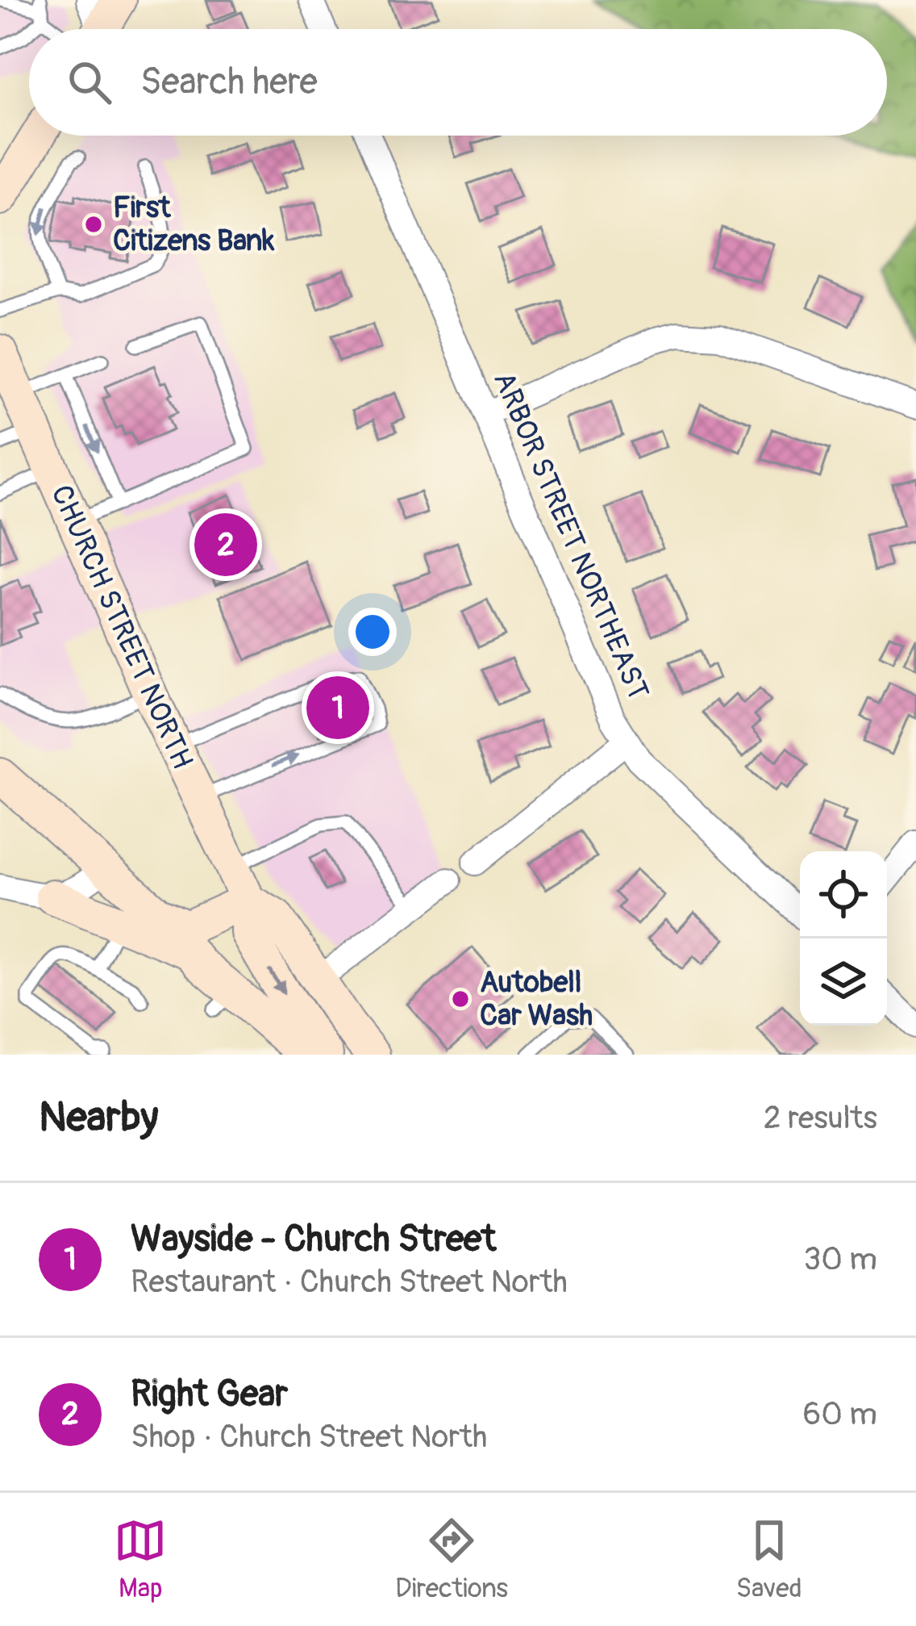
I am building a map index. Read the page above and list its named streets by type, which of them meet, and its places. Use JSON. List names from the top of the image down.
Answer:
{
  "streets": {
    "main road": ["CHURCH STREET NORTH"],
    "street": ["ARBOR STREET NORTHEAST"]
  },
  "places": ["First Citizens Bank", "Autobell Car Wash"],
  "page": {
    "search": "Search here",
    "pins": ["2", "1"],
    "heading": ["Nearby", "2 results"],
    "list": [
      {
        "mark": "1",
        "name": "Wayside - Church Street",
        "note": "Restaurant · Church Street North",
        "value": "30 m"
      },
      {
        "mark": "2",
        "name": "Right Gear",
        "note": "Shop · Church Street North",
        "value": "60 m"
      }
    ],
    "nav": ["Map", "Directions", "Saved"]
  }
}
